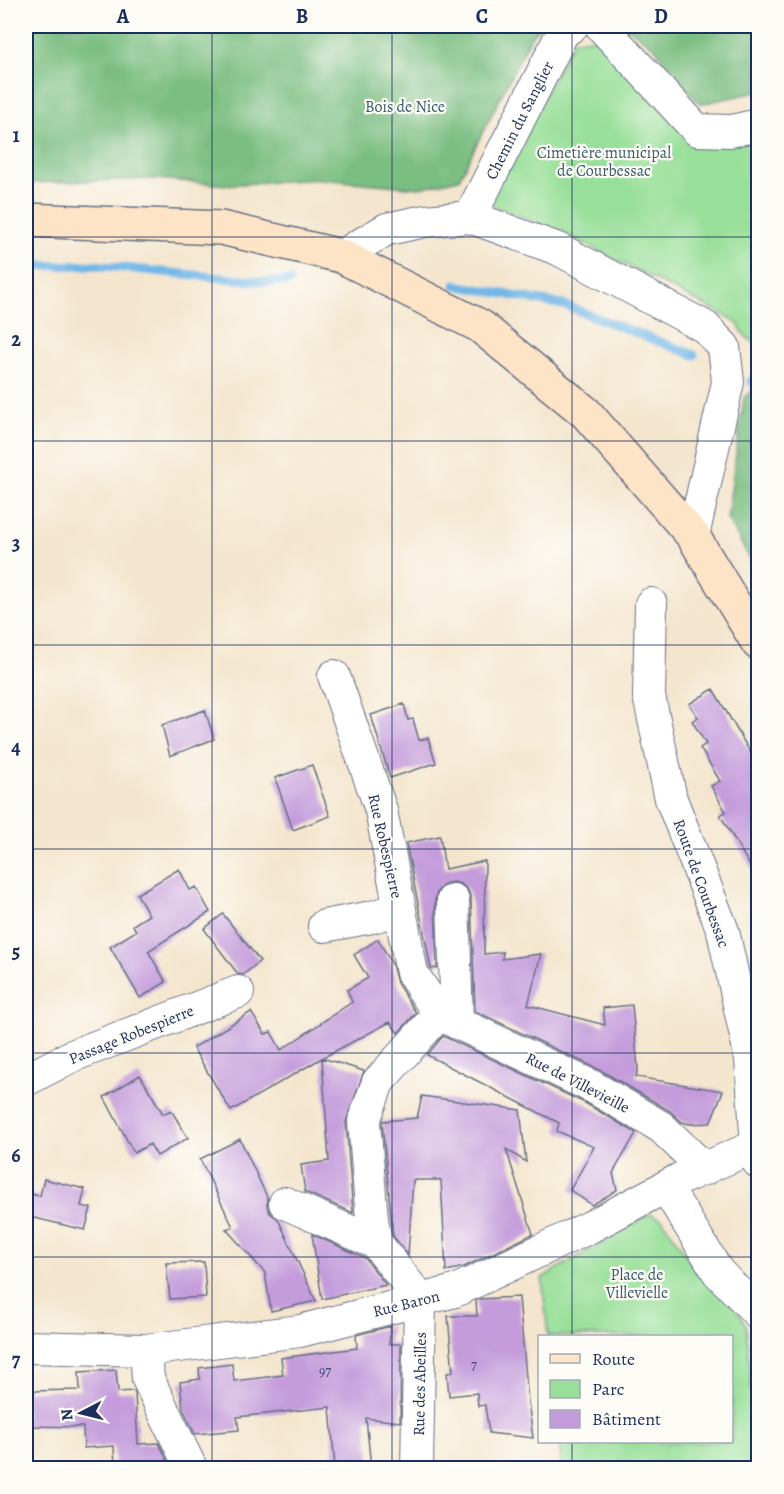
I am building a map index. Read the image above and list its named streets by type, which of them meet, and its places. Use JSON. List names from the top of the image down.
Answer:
{
  "streets": {
    "street": [
      "Chemin du Sanglier",
      "Rue Robespierre",
      "Route de Courbessac",
      "Passage Robespierre",
      "Rue de Villevieille",
      "Rue Baron",
      "Rue des Abeilles"
    ]
  },
  "crossings": [
    ["Rue Robespierre", "Rue de Villevieille"],
    ["Route de Courbessac", "Rue Baron"],
    ["Rue de Villevieille", "Rue Baron"],
    ["Rue Baron", "Rue des Abeilles"]
  ],
  "parks": ["Bois de Nice", "Cimetière municipal de Courbessac", "Place de Villevielle"],
  "house_numbers": ["7", "97"],
  "legend": ["Route", "Parc", "Bâtiment"],
  "north": "left",
  "grid": {
    "columns": [
      "A",
      "B",
      "C",
      "D"
    ],
    "rows": [
      "1",
      "2",
      "3",
      "4",
      "5",
      "6",
      "7"
    ]
  }
}
